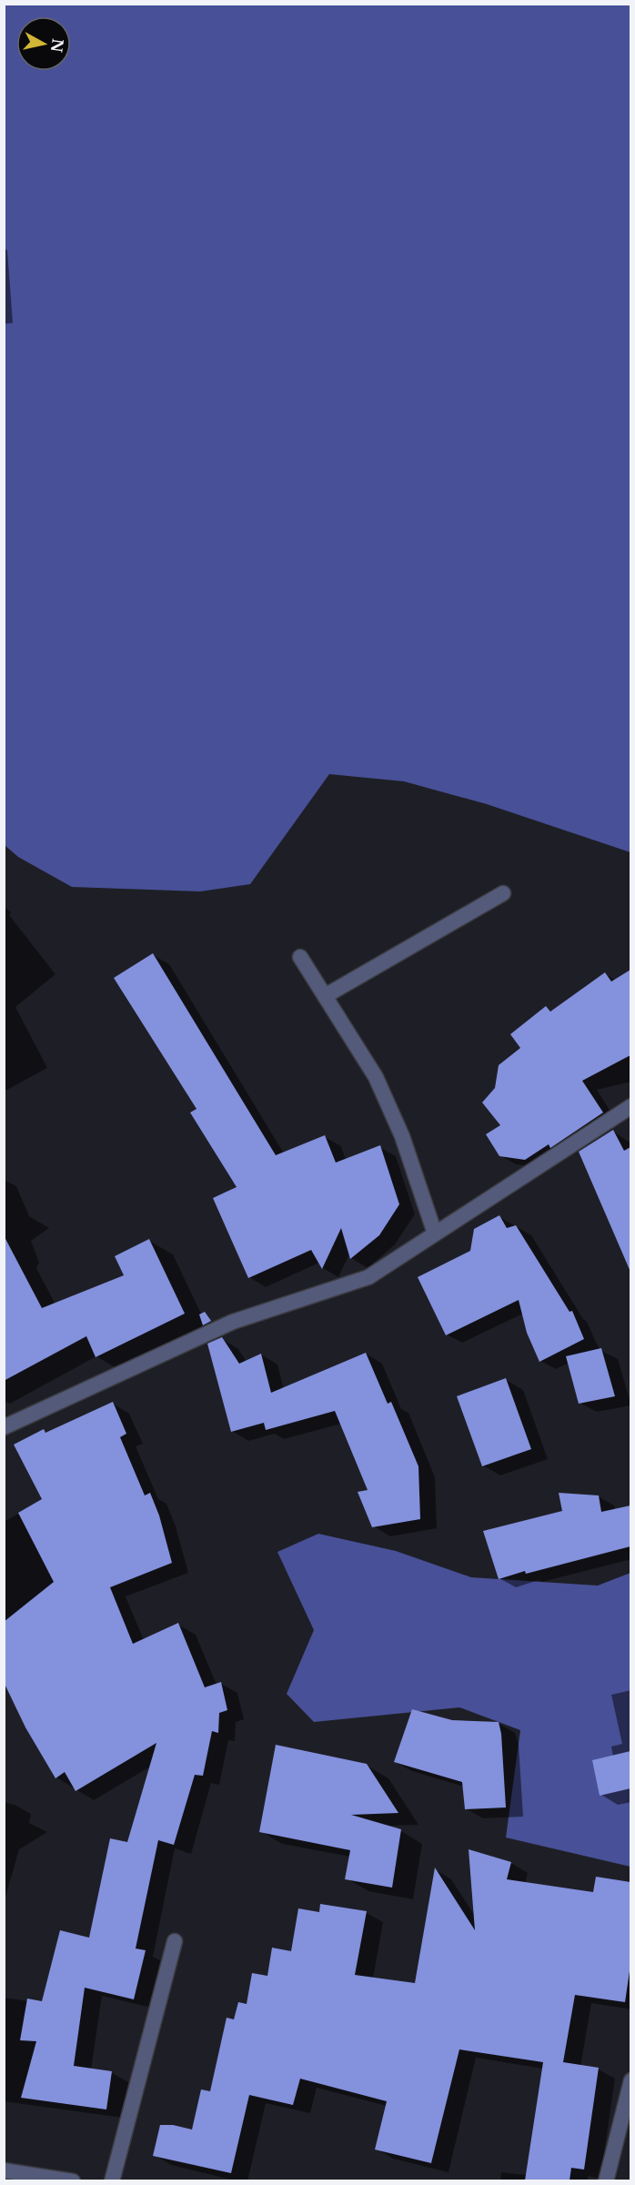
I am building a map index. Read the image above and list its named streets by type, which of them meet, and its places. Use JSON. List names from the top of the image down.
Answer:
{
  "north": "right"
}
